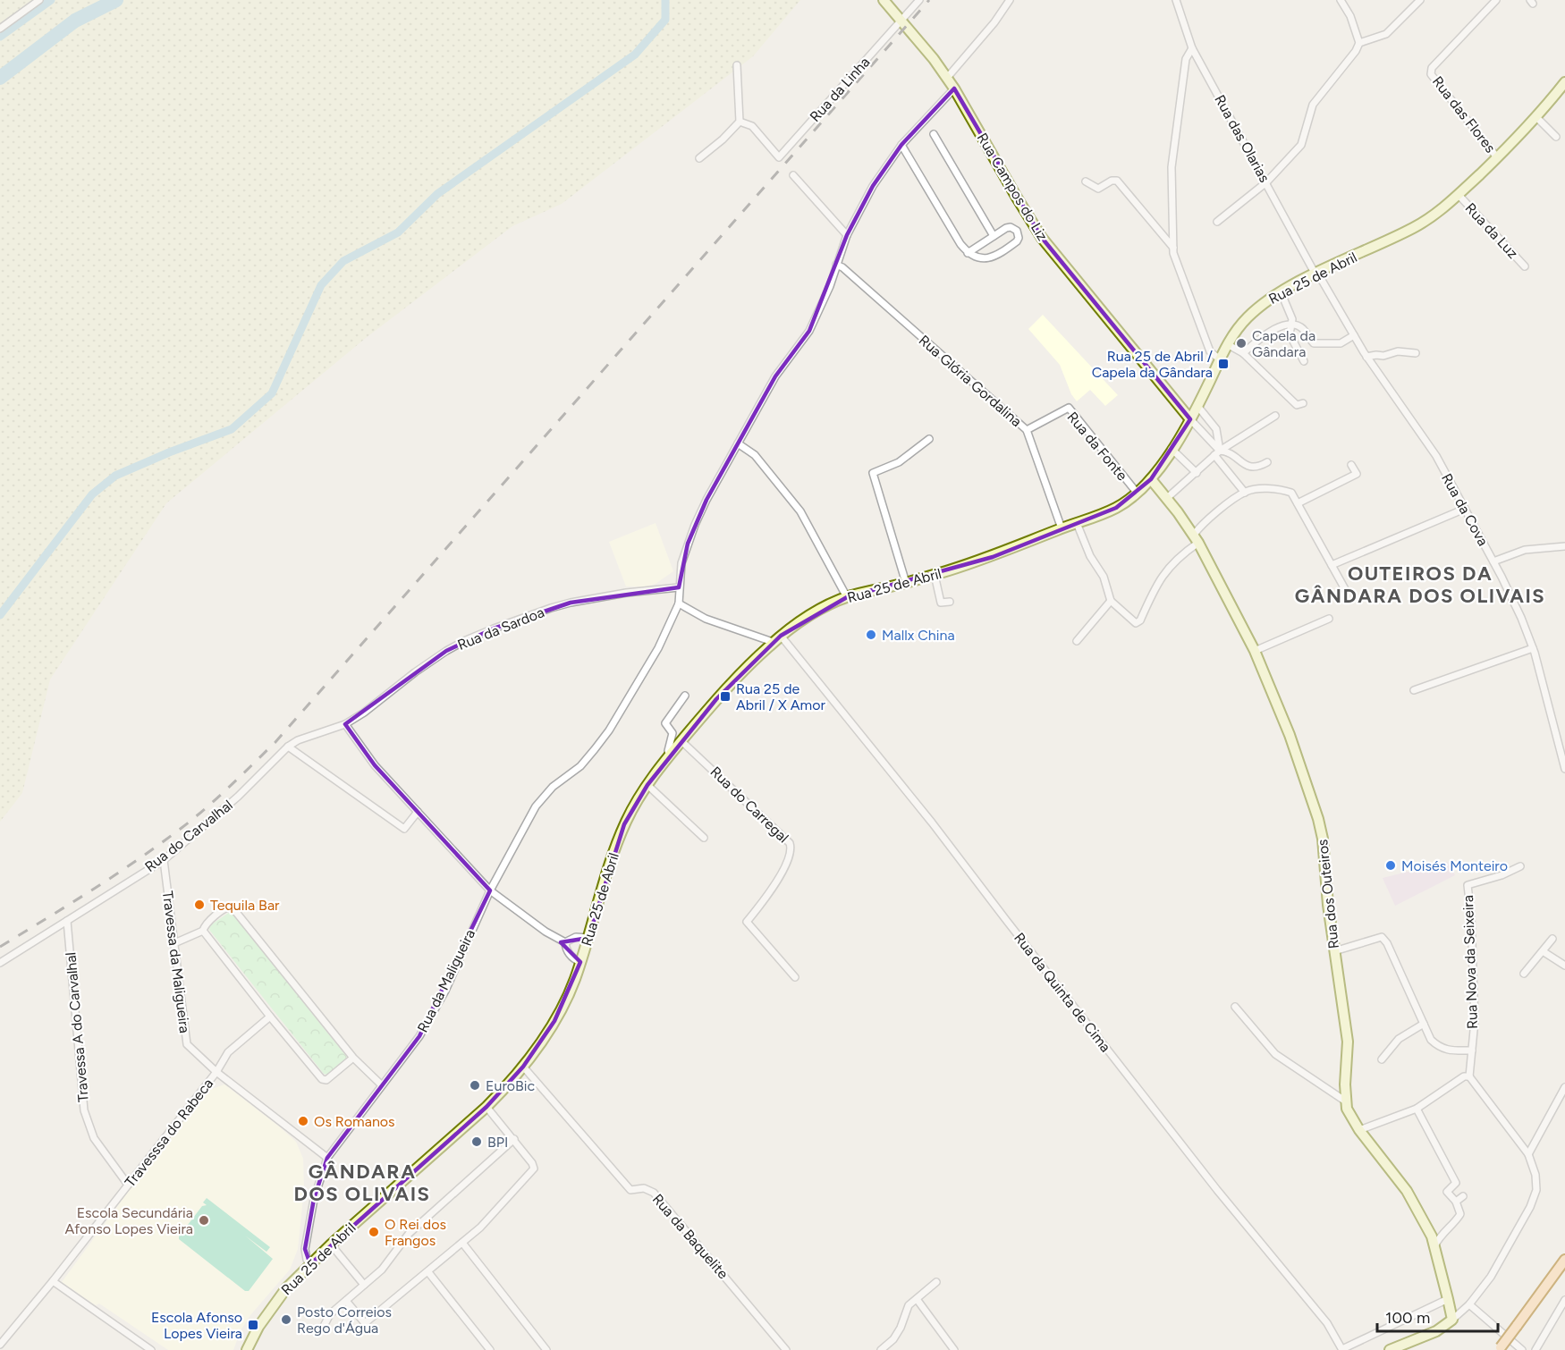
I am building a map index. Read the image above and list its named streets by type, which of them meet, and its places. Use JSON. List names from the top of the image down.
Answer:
{
  "streets": {
    "main road": ["Rua Campos do Liz", "Rua 25 de Abril", "Rua dos Outeiros"],
    "street": [
      "Rua da Linha",
      "Rua das Flores",
      "Rua das Olarias",
      "Rua da Luz",
      "Rua Glória Gordalina",
      "Rua da Fonte",
      "Rua da Cova",
      "Rua da Sardoa",
      "Rua do Carregal",
      "Rua do Carvalhal",
      "Travessa da Maligueira",
      "Rua Nova da Seixeira",
      "Rua da Maligueira",
      "Rua da Quinta de Cima",
      "Travessa A do Carvalhal",
      "Travesssa do Rabeca",
      "Rua da Baquelite"
    ]
  },
  "crossings": [
    ["Rua da Linha", "Rua Campos do Liz"],
    ["Rua das Flores", "Rua 25 de Abril"],
    ["Rua das Olarias", "Rua 25 de Abril"],
    ["Rua das Olarias", "Rua da Cova"],
    ["Rua Campos do Liz", "Rua 25 de Abril"],
    ["Rua da Luz", "Rua 25 de Abril"],
    ["Rua 25 de Abril", "Rua Glória Gordalina"],
    ["Rua 25 de Abril", "Rua da Fonte"],
    ["Rua 25 de Abril", "Rua da Cova"],
    ["Rua 25 de Abril", "Rua do Carregal"],
    ["Rua 25 de Abril", "Rua dos Outeiros"],
    ["Rua 25 de Abril", "Rua da Maligueira"],
    ["Rua 25 de Abril", "Rua da Quinta de Cima"],
    ["Rua 25 de Abril", "Rua da Baquelite"],
    ["Rua Glória Gordalina", "Rua da Fonte"],
    ["Rua da Sardoa", "Rua do Carvalhal"],
    ["Rua do Carvalhal", "Travessa da Maligueira"],
    ["Rua do Carvalhal", "Travessa A do Carvalhal"],
    ["Travessa da Maligueira", "Rua da Maligueira"],
    ["Travessa da Maligueira", "Travesssa do Rabeca"],
    ["Travessa A do Carvalhal", "Travesssa do Rabeca"]
  ],
  "districts": ["OUTEIROS DA GÂNDARA DOS OLIVAIS", "GÂNDARA DOS OLIVAIS"],
  "places": {
    "other": [
      "Capela da Gândara",
      "Mallx China",
      "Moisés Monteiro",
      "Tequila Bar",
      "EuroBic",
      "Os Romanos",
      "BPI",
      "Escola Secundária Afonso Lopes Vieira",
      "O Rei dos Frangos",
      "Posto Correios Rego d'Água"
    ],
    "transit": ["Rua 25 de Abril / Capela da Gândara", "Rua 25 de Abril / X Amor", "Escola Afonso Lopes Vieira"]
  },
  "scale_bar": "100 m"
}
